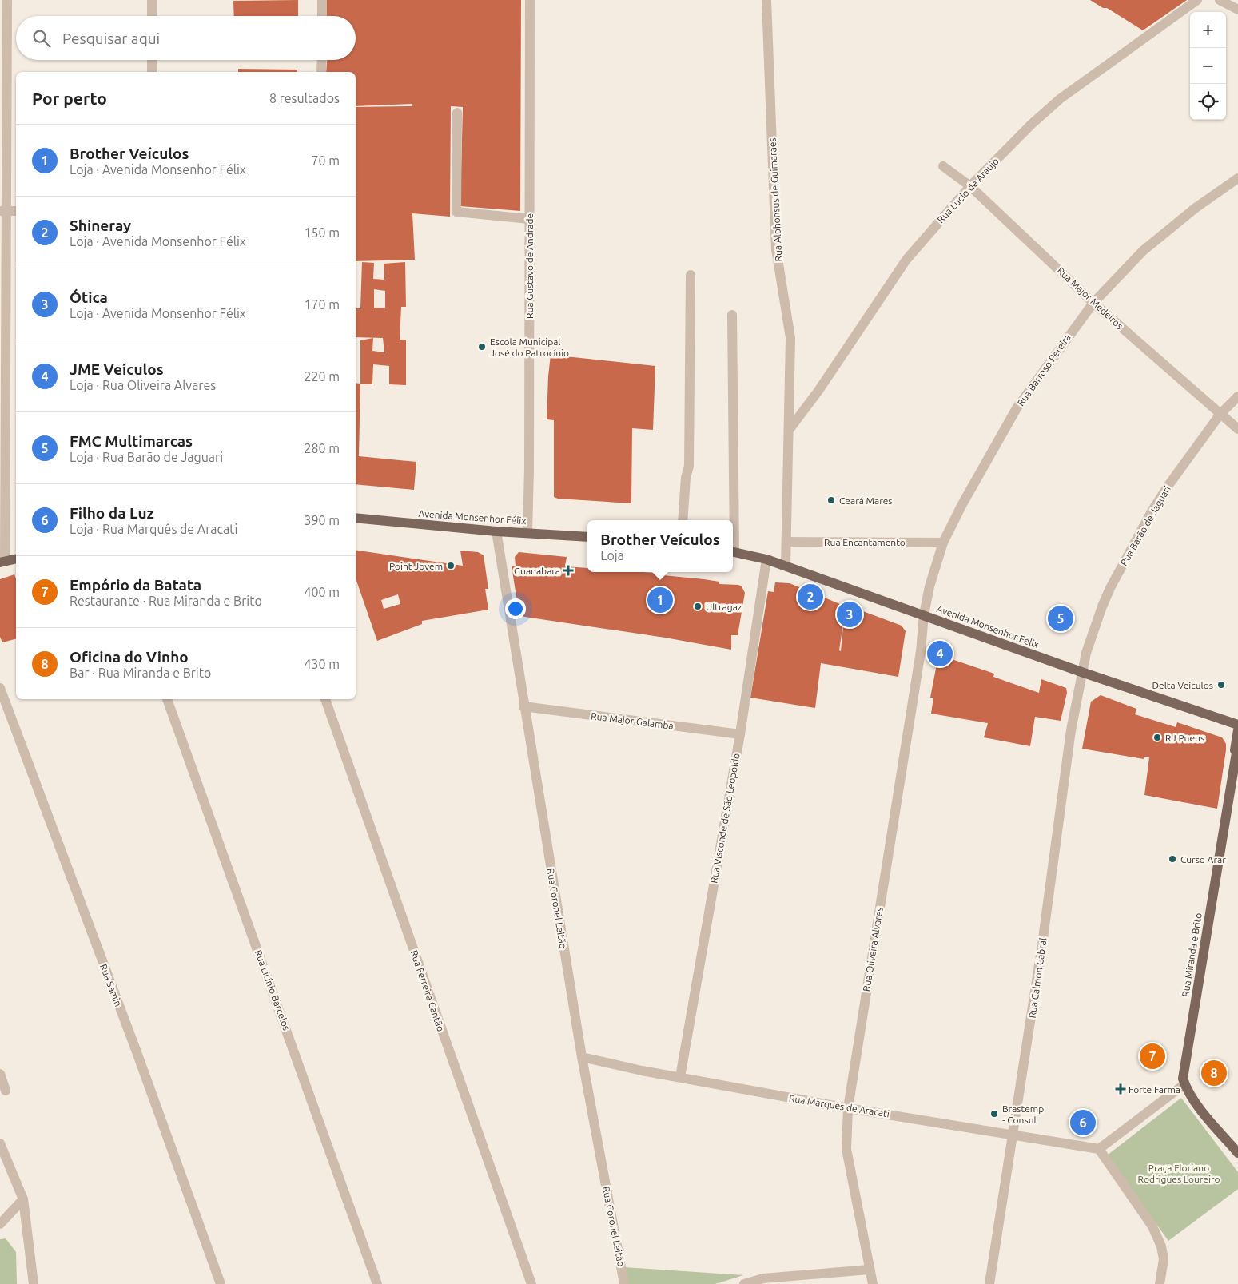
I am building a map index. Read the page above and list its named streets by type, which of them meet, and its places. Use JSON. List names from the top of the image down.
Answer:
{
  "streets": {
    "main road": ["Avenida Monsenhor Félix", "Rua Miranda e Brito"],
    "street": [
      "Rua Lucio de Araujo",
      "Rua Alphonsus de Guimaraes",
      "Rua Gustavo de Andrade",
      "Rua Major Medeiros",
      "Rua Barroso Pereira",
      "Rua Barão de Jaguari",
      "Rua Encantamento",
      "Rua Major Galamba",
      "Rua Visconde de São Leopoldo",
      "Rua Coronel Leitão",
      "Rua Oliveira Alvares",
      "Rua Calmon Cabral",
      "Rua Samin",
      "Rua Licínio Barcelos",
      "Rua Ferreira Cantão",
      "Rua Marquês de Aracati"
    ]
  },
  "crossings": [
    ["Rua Lucio de Araujo", "Rua Alphonsus de Guimaraes"],
    ["Rua Lucio de Araujo", "Rua Major Medeiros"],
    ["Rua Alphonsus de Guimaraes", "Avenida Monsenhor Félix"],
    ["Rua Alphonsus de Guimaraes", "Rua Encantamento"],
    ["Rua Gustavo de Andrade", "Avenida Monsenhor Félix"],
    ["Rua Major Medeiros", "Rua Barroso Pereira"],
    ["Rua Major Medeiros", "Rua Barão de Jaguari"],
    ["Rua Barroso Pereira", "Avenida Monsenhor Félix"],
    ["Rua Barroso Pereira", "Rua Encantamento"],
    ["Rua Barroso Pereira", "Rua Oliveira Alvares"],
    ["Avenida Monsenhor Félix", "Rua Barão de Jaguari"],
    ["Avenida Monsenhor Félix", "Rua Visconde de São Leopoldo"],
    ["Avenida Monsenhor Félix", "Rua Coronel Leitão"],
    ["Avenida Monsenhor Félix", "Rua Oliveira Alvares"],
    ["Avenida Monsenhor Félix", "Rua Calmon Cabral"],
    ["Rua Barão de Jaguari", "Rua Calmon Cabral"],
    ["Rua Major Galamba", "Rua Visconde de São Leopoldo"],
    ["Rua Major Galamba", "Rua Coronel Leitão"],
    ["Rua Visconde de São Leopoldo", "Rua Marquês de Aracati"],
    ["Rua Coronel Leitão", "Rua Marquês de Aracati"],
    ["Rua Oliveira Alvares", "Rua Marquês de Aracati"],
    ["Rua Calmon Cabral", "Rua Marquês de Aracati"]
  ],
  "parks": ["Praça Floriano Rodrigues Loureiro"],
  "places": {
    "other": [
      "Escola Municipal José do Patrocínio",
      "Ceará Mares",
      "Point Jovem",
      "Ultragaz",
      "Delta Veículos",
      "RJ Pneus",
      "Curso Arar",
      "Brastemp - Consul"
    ],
    "health": ["Guanabara", "Forte Farma"]
  },
  "page": {
    "map_buttons": ["+", "−"],
    "search": "Pesquisar aqui",
    "heading": ["Por perto", "8 resultados"],
    "list": [
      {
        "mark": "1",
        "name": "Brother Veículos",
        "note": "Loja · Avenida Monsenhor Félix",
        "value": "70 m"
      },
      {
        "mark": "2",
        "name": "Shineray",
        "note": "Loja · Avenida Monsenhor Félix",
        "value": "150 m"
      },
      {
        "mark": "3",
        "name": "Ótica",
        "note": "Loja · Avenida Monsenhor Félix",
        "value": "170 m"
      },
      {
        "mark": "4",
        "name": "JME Veículos",
        "note": "Loja · Rua Oliveira Alvares",
        "value": "220 m"
      },
      {
        "mark": "5",
        "name": "FMC Multimarcas",
        "note": "Loja · Rua Barão de Jaguari",
        "value": "280 m"
      },
      {
        "mark": "6",
        "name": "Filho da Luz",
        "note": "Loja · Rua Marquês de Aracati",
        "value": "390 m"
      },
      {
        "mark": "7",
        "name": "Empório da Batata",
        "note": "Restaurante · Rua Miranda e Brito",
        "value": "400 m"
      },
      {
        "mark": "8",
        "name": "Oficina do Vinho",
        "note": "Bar · Rua Miranda e Brito",
        "value": "430 m"
      }
    ],
    "popup": ["Brother Veículos", "Loja"],
    "pins": [
      "2",
      "1",
      "3",
      "5",
      "4",
      "7",
      "8",
      "6"
    ]
  }
}
